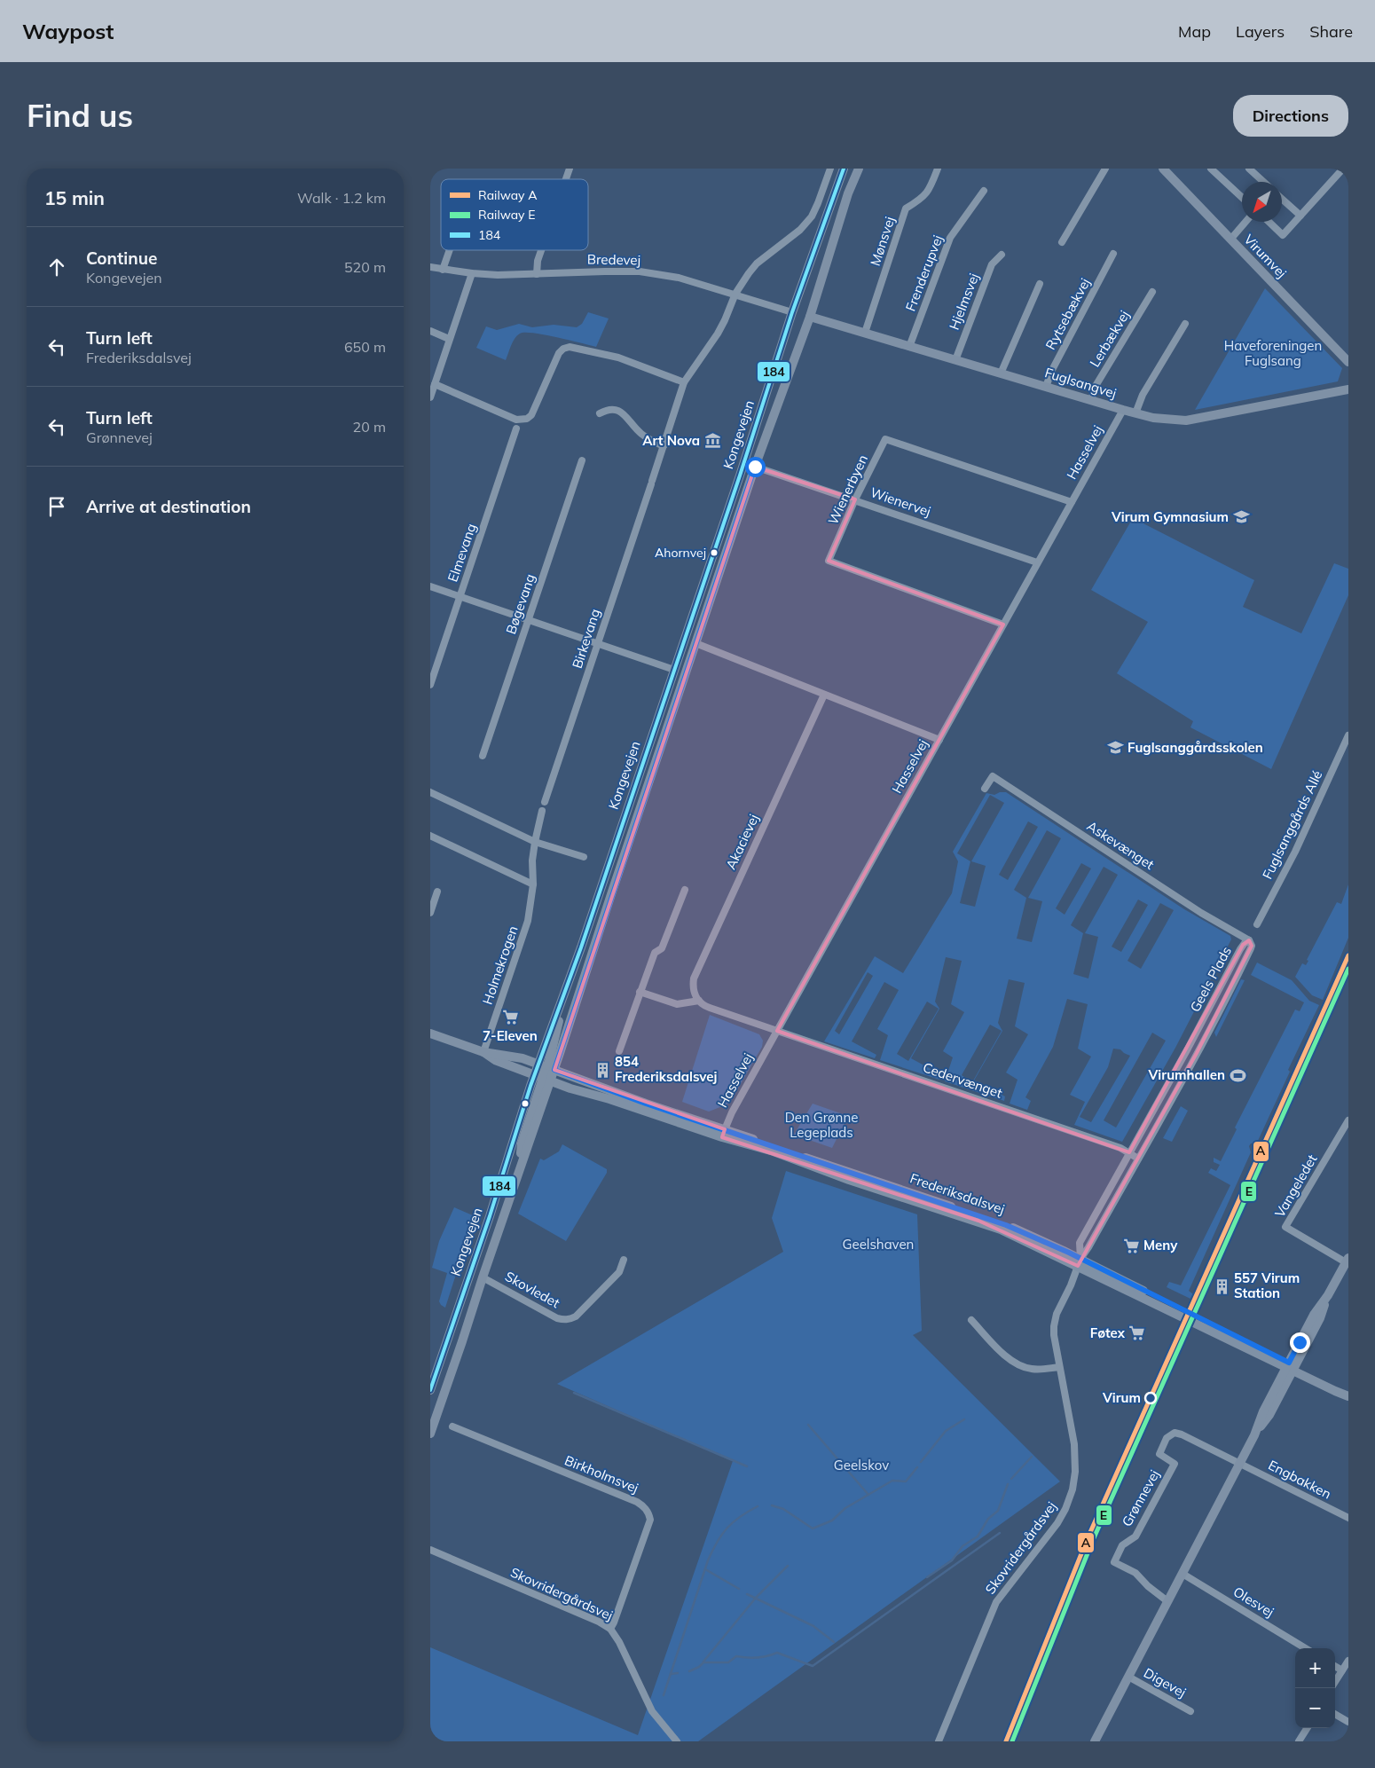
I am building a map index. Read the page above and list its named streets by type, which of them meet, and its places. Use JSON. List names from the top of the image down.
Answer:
{
  "streets": {
    "main road": [
      "Virumvej",
      "Fuglsangvej",
      "Kongevejen",
      "Frederiksdalsvej"
    ],
    "street": [
      "Mønsvej",
      "Bredevej",
      "Frenderupvej",
      "Hjelmsvej",
      "Rytsebækvej",
      "Lerbækvej",
      "Hasselvej",
      "Wienerbyen",
      "Wienervej",
      "Elmevang",
      "Bøgevang",
      "Birkevang",
      "Fuglsanggårds Allé",
      "Akacievej",
      "Askevænget",
      "Holmekrogen",
      "Geels Plads",
      "Cedervænget",
      "Vangeledet",
      "Skovledet",
      "Birkholmsvej",
      "Engbakken",
      "Grønnevej",
      "Skovridergårdsvej",
      "Olesvej",
      "Digevej"
    ]
  },
  "crossings": [
    ["Mønsvej", "Fuglsangvej"],
    ["Bredevej", "Kongevejen"],
    ["Bredevej", "Birkevang"],
    ["Frenderupvej", "Fuglsangvej"],
    ["Hjelmsvej", "Fuglsangvej"],
    ["Rytsebækvej", "Fuglsangvej"],
    ["Lerbækvej", "Fuglsangvej"],
    ["Fuglsangvej", "Kongevejen"],
    ["Fuglsangvej", "Hasselvej"],
    ["Kongevejen", "Wienervej"],
    ["Kongevejen", "Frederiksdalsvej"],
    ["Kongevejen", "Skovledet"],
    ["Hasselvej", "Wienerbyen"],
    ["Hasselvej", "Wienervej"],
    ["Hasselvej", "Cedervænget"],
    ["Hasselvej", "Frederiksdalsvej"],
    ["Wienerbyen", "Wienervej"],
    ["Askevænget", "Geels Plads"],
    ["Holmekrogen", "Frederiksdalsvej"],
    ["Geels Plads", "Cedervænget"],
    ["Geels Plads", "Frederiksdalsvej"],
    ["Geels Plads", "Skovridergårdsvej"],
    ["Frederiksdalsvej", "Skovridergårdsvej"],
    ["Birkholmsvej", "Skovridergårdsvej"],
    ["Engbakken", "Grønnevej"]
  ],
  "parks": [
    "Haveforeningen Fuglsang",
    "Den Grønne Legeplads",
    "Geelshaven",
    "Geelskov"
  ],
  "places": {
    "museum": ["Art Nova"],
    "school or university": ["Virum Gymnasium", "Fuglsanggårdsskolen"],
    "other": ["Ahornvej", "Virum"],
    "supermarket": ["7-Eleven", "Meny", "Føtex"],
    "building": ["854 Frederiksdalsvej", "557 Virum Station"],
    "sports": ["Virumhallen"]
  },
  "lines": ["transit line 184", "rail line A", "rail line E"],
  "legend": ["Railway A", "Railway E", "184"],
  "north": "bottom left",
  "page": {
    "header": "Waypost",
    "nav": ["Map", "Layers", "Share"],
    "buttons": "Directions",
    "title": "Find us",
    "heading": ["15 min", "Walk · 1.2 km"],
    "list": [
      ["Continue", "Kongevejen", "520 m"],
      ["Turn left", "Frederiksdalsvej", "650 m"],
      ["Turn left", "Grønnevej", "20 m"],
      "Arrive at destination"
    ],
    "map_buttons": ["+", "−"]
  }
}
